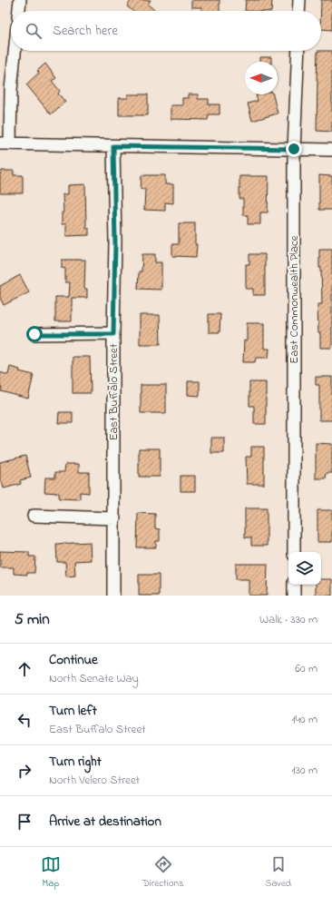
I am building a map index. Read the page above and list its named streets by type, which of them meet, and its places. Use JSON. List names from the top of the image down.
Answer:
{
  "streets": {
    "street": ["East Commonwealth Place", "East Buffalo Street"]
  },
  "north": "left",
  "page": {
    "search": "Search here",
    "heading": ["5 min", "Walk · 330 m"],
    "list": [
      ["Continue", "North Senate Way", "60 m"],
      ["Turn left", "East Buffalo Street", "140 m"],
      ["Turn right", "North Velero Street", "130 m"],
      "Arrive at destination"
    ],
    "nav": ["Map", "Directions", "Saved"]
  }
}
